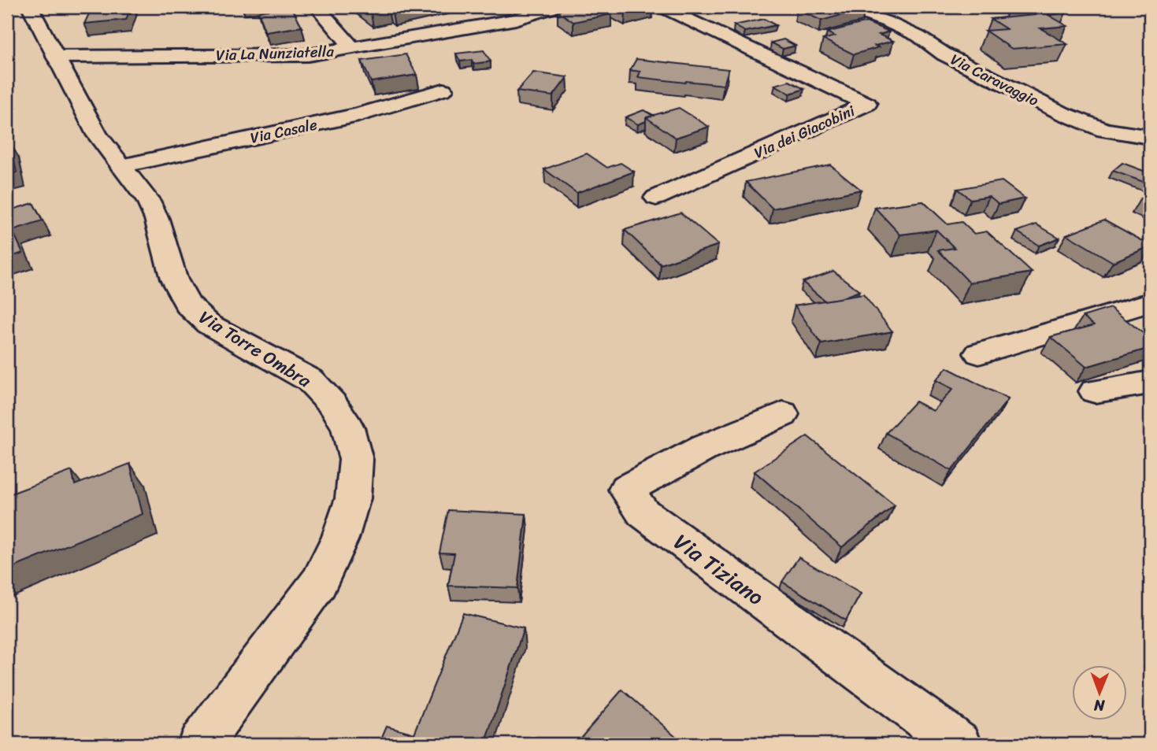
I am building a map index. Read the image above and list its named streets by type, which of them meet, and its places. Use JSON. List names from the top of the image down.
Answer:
{
  "streets": {
    "street": [
      "Via La Nunziatella",
      "Via Caravaggio",
      "Via Casale",
      "Via dei Giacobini",
      "Via Torre Ombra",
      "Via Tiziano"
    ]
  },
  "crossings": [
    ["Via La Nunziatella", "Via Torre Ombra"],
    ["Via Casale", "Via Torre Ombra"]
  ],
  "north": "bottom"
}
